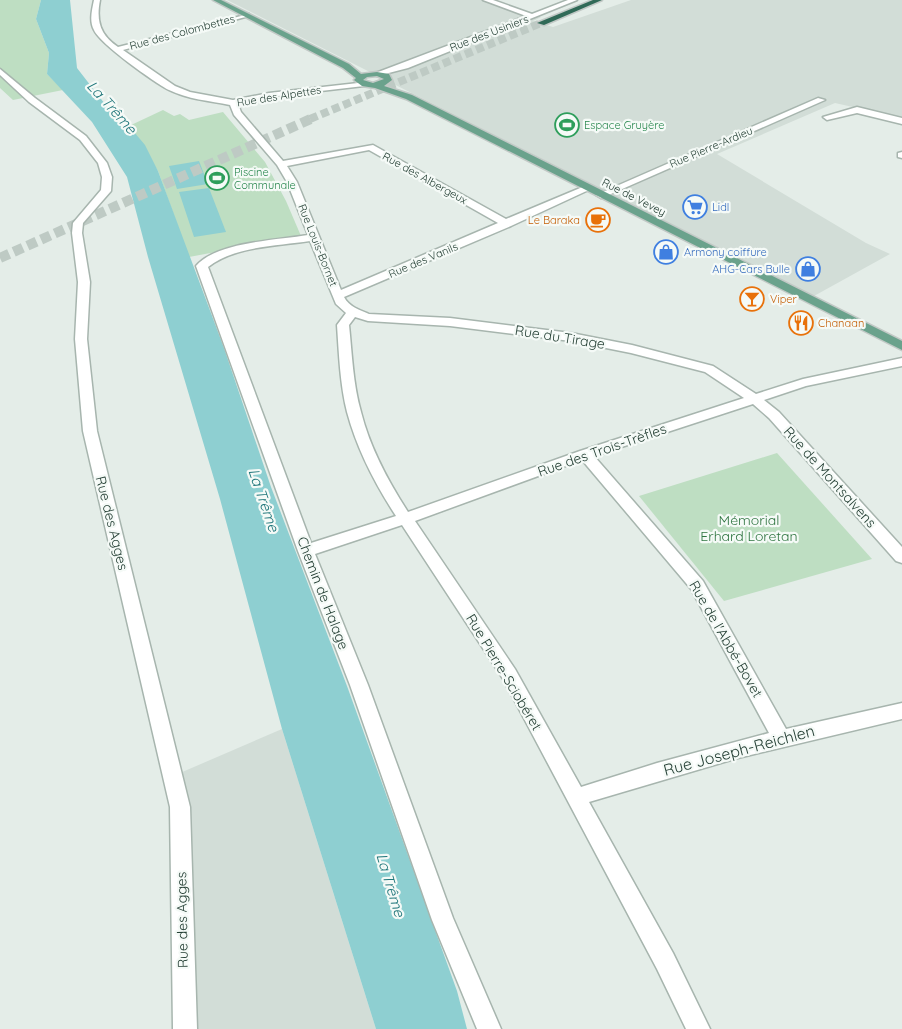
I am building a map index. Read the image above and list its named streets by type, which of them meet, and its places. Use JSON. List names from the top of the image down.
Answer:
{
  "streets": {
    "main road": ["Rue de Vevey"],
    "street": [
      "Rue des Colombettes",
      "Rue des Usiniers",
      "Rue des Alpettes",
      "Rue Pierre-Ardieu",
      "Rue des Albergeux",
      "Rue Louis-Bornet",
      "Rue des Vanils",
      "Rue du Tirage",
      "Rue des Trois-Trèfles",
      "Rue de Montsalvens",
      "Rue des Agges",
      "Chemin de Halage",
      "Rue de l'Abbé-Bovet",
      "Rue Pierre-Sciobéret",
      "Rue Joseph-Reichlen"
    ]
  },
  "crossings": [
    ["Rue des Colombettes", "Rue des Alpettes"],
    ["Rue des Colombettes", "Rue de Vevey"],
    ["Rue des Usiniers", "Rue de Vevey"],
    ["Rue des Alpettes", "Rue de Vevey"],
    ["Rue des Alpettes", "Rue Louis-Bornet"],
    ["Rue Pierre-Ardieu", "Rue de Vevey"],
    ["Rue des Albergeux", "Rue Louis-Bornet"],
    ["Rue des Albergeux", "Rue des Vanils"],
    ["Rue de Vevey", "Rue des Vanils"],
    ["Rue Louis-Bornet", "Rue des Vanils"],
    ["Rue Louis-Bornet", "Rue du Tirage"],
    ["Rue Louis-Bornet", "Chemin de Halage"],
    ["Rue Louis-Bornet", "Rue Pierre-Sciobéret"],
    ["Rue du Tirage", "Rue des Trois-Trèfles"],
    ["Rue du Tirage", "Rue de Montsalvens"],
    ["Rue du Tirage", "Rue Pierre-Sciobéret"],
    ["Rue des Trois-Trèfles", "Rue de Montsalvens"],
    ["Rue des Trois-Trèfles", "Chemin de Halage"],
    ["Rue des Trois-Trèfles", "Rue de l'Abbé-Bovet"],
    ["Rue des Trois-Trèfles", "Rue Pierre-Sciobéret"],
    ["Rue de l'Abbé-Bovet", "Rue Joseph-Reichlen"],
    ["Rue Pierre-Sciobéret", "Rue Joseph-Reichlen"]
  ],
  "water": ["La Trême"],
  "parks": ["Mémorial Erhard Loretan"],
  "places": {
    "sports": ["Espace Gruyère", "Piscine Communale"],
    "supermarket": ["Lidl"],
    "cafe": ["Le Baraka"],
    "shop": ["Armony coiffure", "AHG-Cars Bulle"],
    "bar": ["Viper"],
    "restaurant": ["Chanaan"]
  }
}
